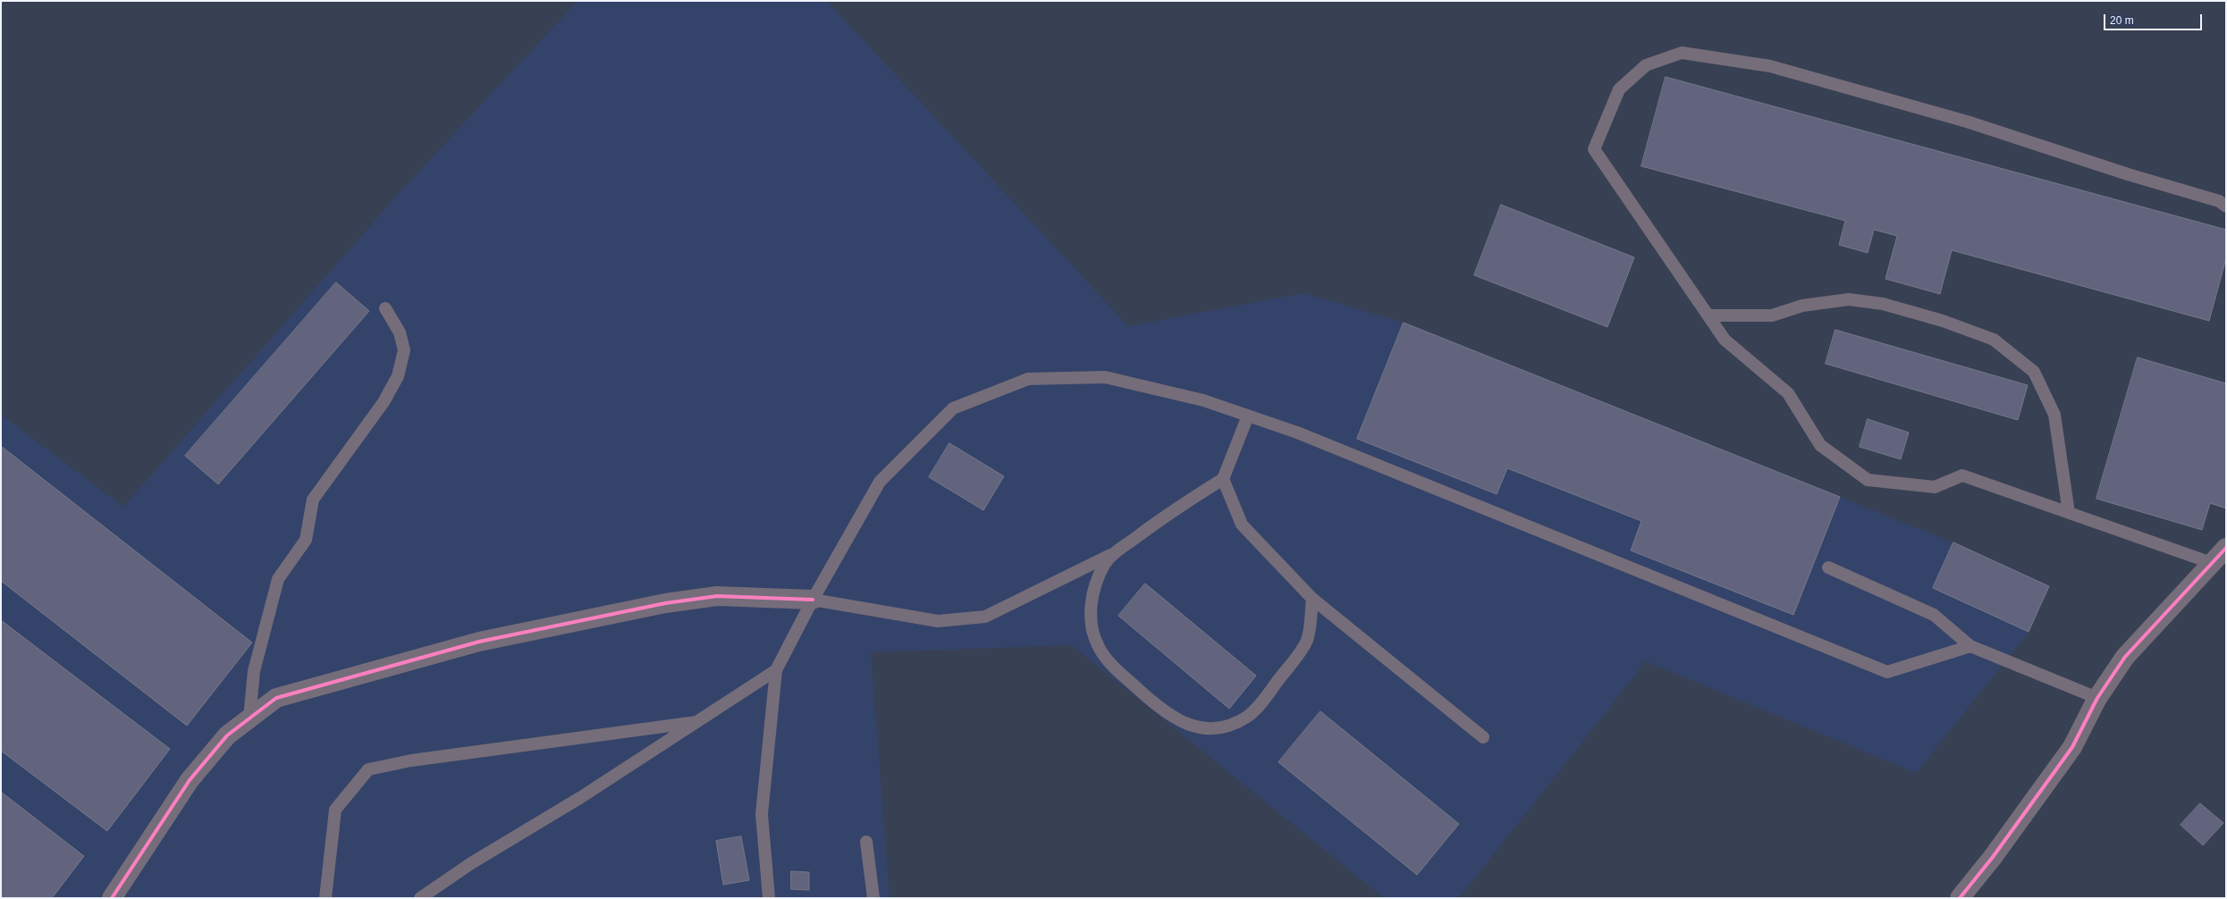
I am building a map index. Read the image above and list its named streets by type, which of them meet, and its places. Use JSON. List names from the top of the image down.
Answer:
{
  "scale_bar": "20 m"
}
